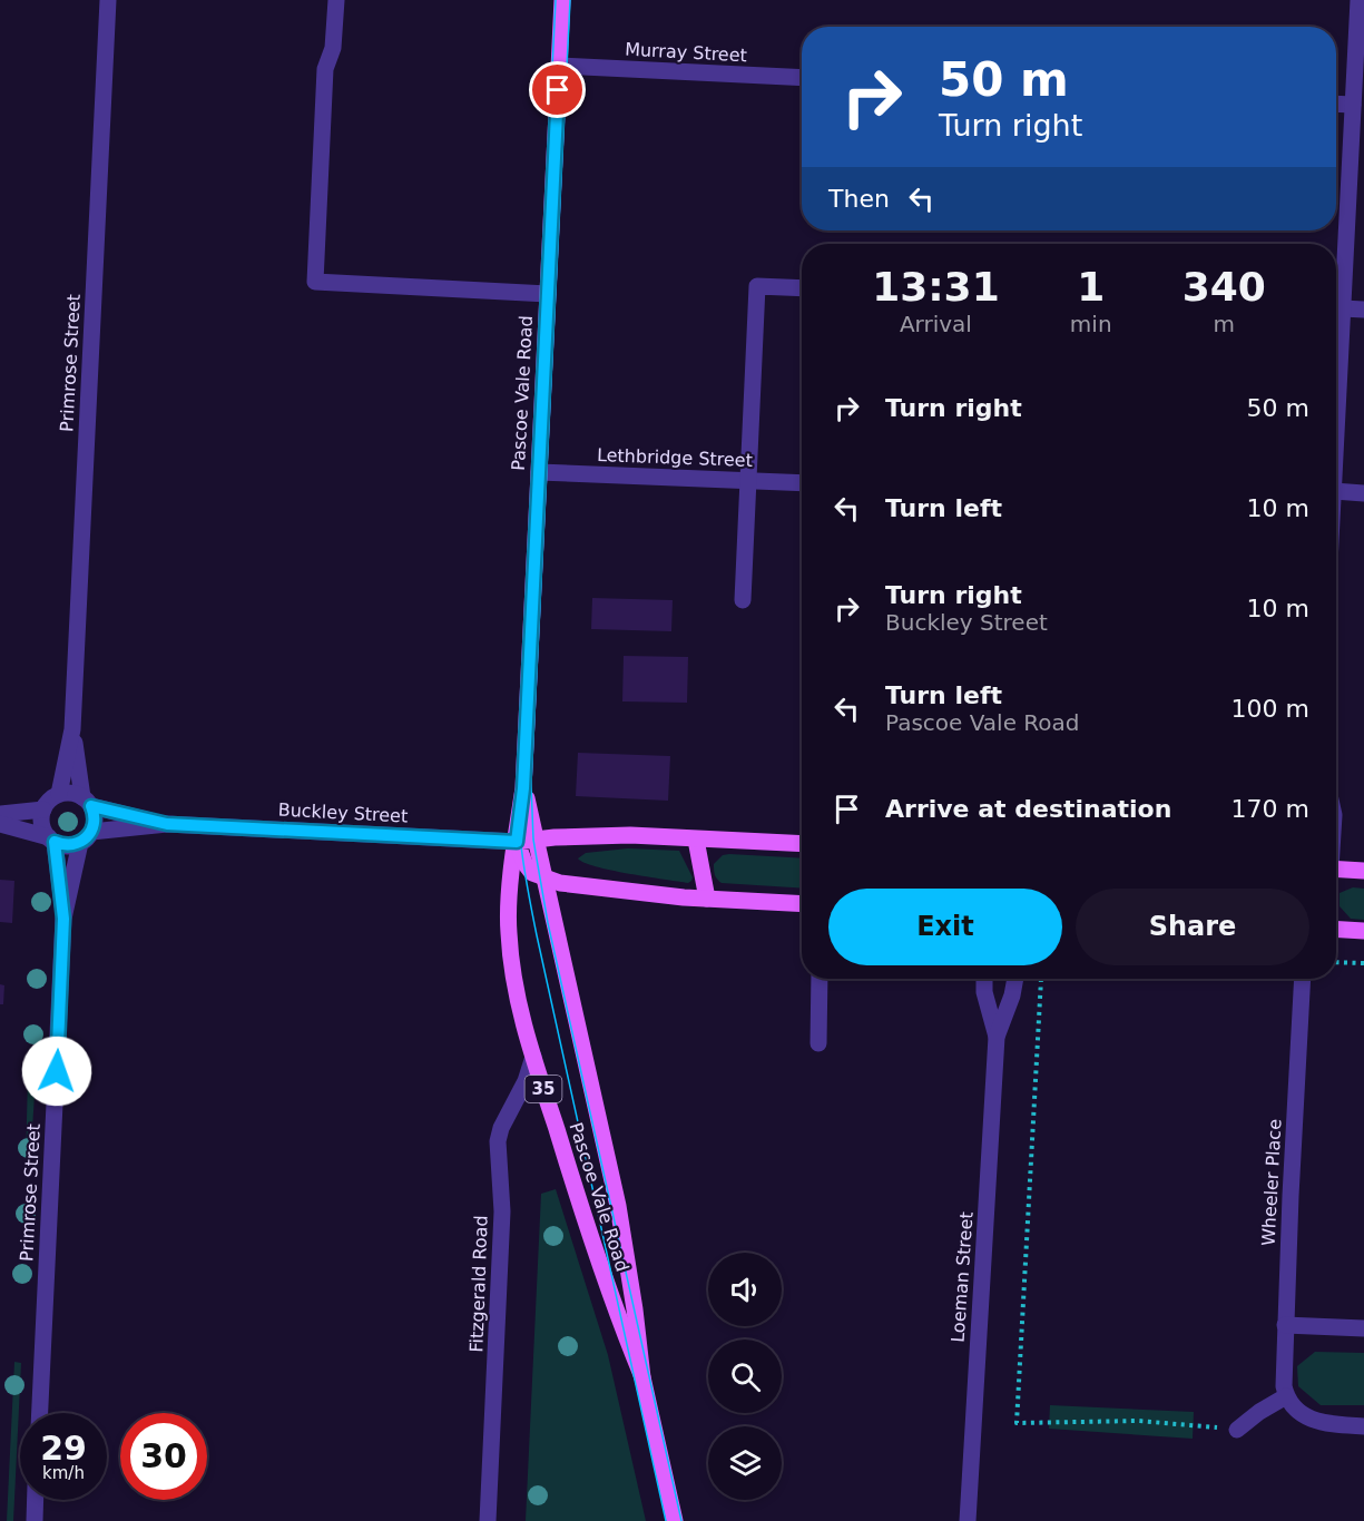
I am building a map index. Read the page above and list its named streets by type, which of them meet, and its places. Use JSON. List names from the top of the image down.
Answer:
{
  "streets": {
    "main road": ["Pascoe Vale Road", "Buckley Street", "35"],
    "street": [
      "Murray Street",
      "Primrose Street",
      "Lethbridge Street",
      "Wheeler Place",
      "Loeman Street",
      "Fitzgerald Road"
    ]
  },
  "crossings": [
    ["Murray Street", "Pascoe Vale Road"],
    ["Primrose Street", "Buckley Street"],
    ["Pascoe Vale Road", "Lethbridge Street"],
    ["Pascoe Vale Road", "Buckley Street"],
    ["Pascoe Vale Road", "Fitzgerald Road"]
  ],
  "page": {
    "turn": ["50 m", "Turn right"],
    "then": "Then",
    "eta": [
      "13:31",
      "Arrival",
      "1",
      "min",
      "340",
      "m"
    ],
    "list": [
      {
        "name": "Turn right",
        "value": "50 m"
      },
      {
        "name": "Turn left",
        "value": "10 m"
      },
      {
        "name": "Turn right",
        "note": "Buckley Street",
        "value": "10 m"
      },
      {
        "name": "Turn left",
        "note": "Pascoe Vale Road",
        "value": "100 m"
      },
      {
        "name": "Arrive at destination",
        "value": "170 m"
      }
    ],
    "buttons": ["Exit", "Share"],
    "speed": "29 km/h",
    "limit": "30"
  }
}
